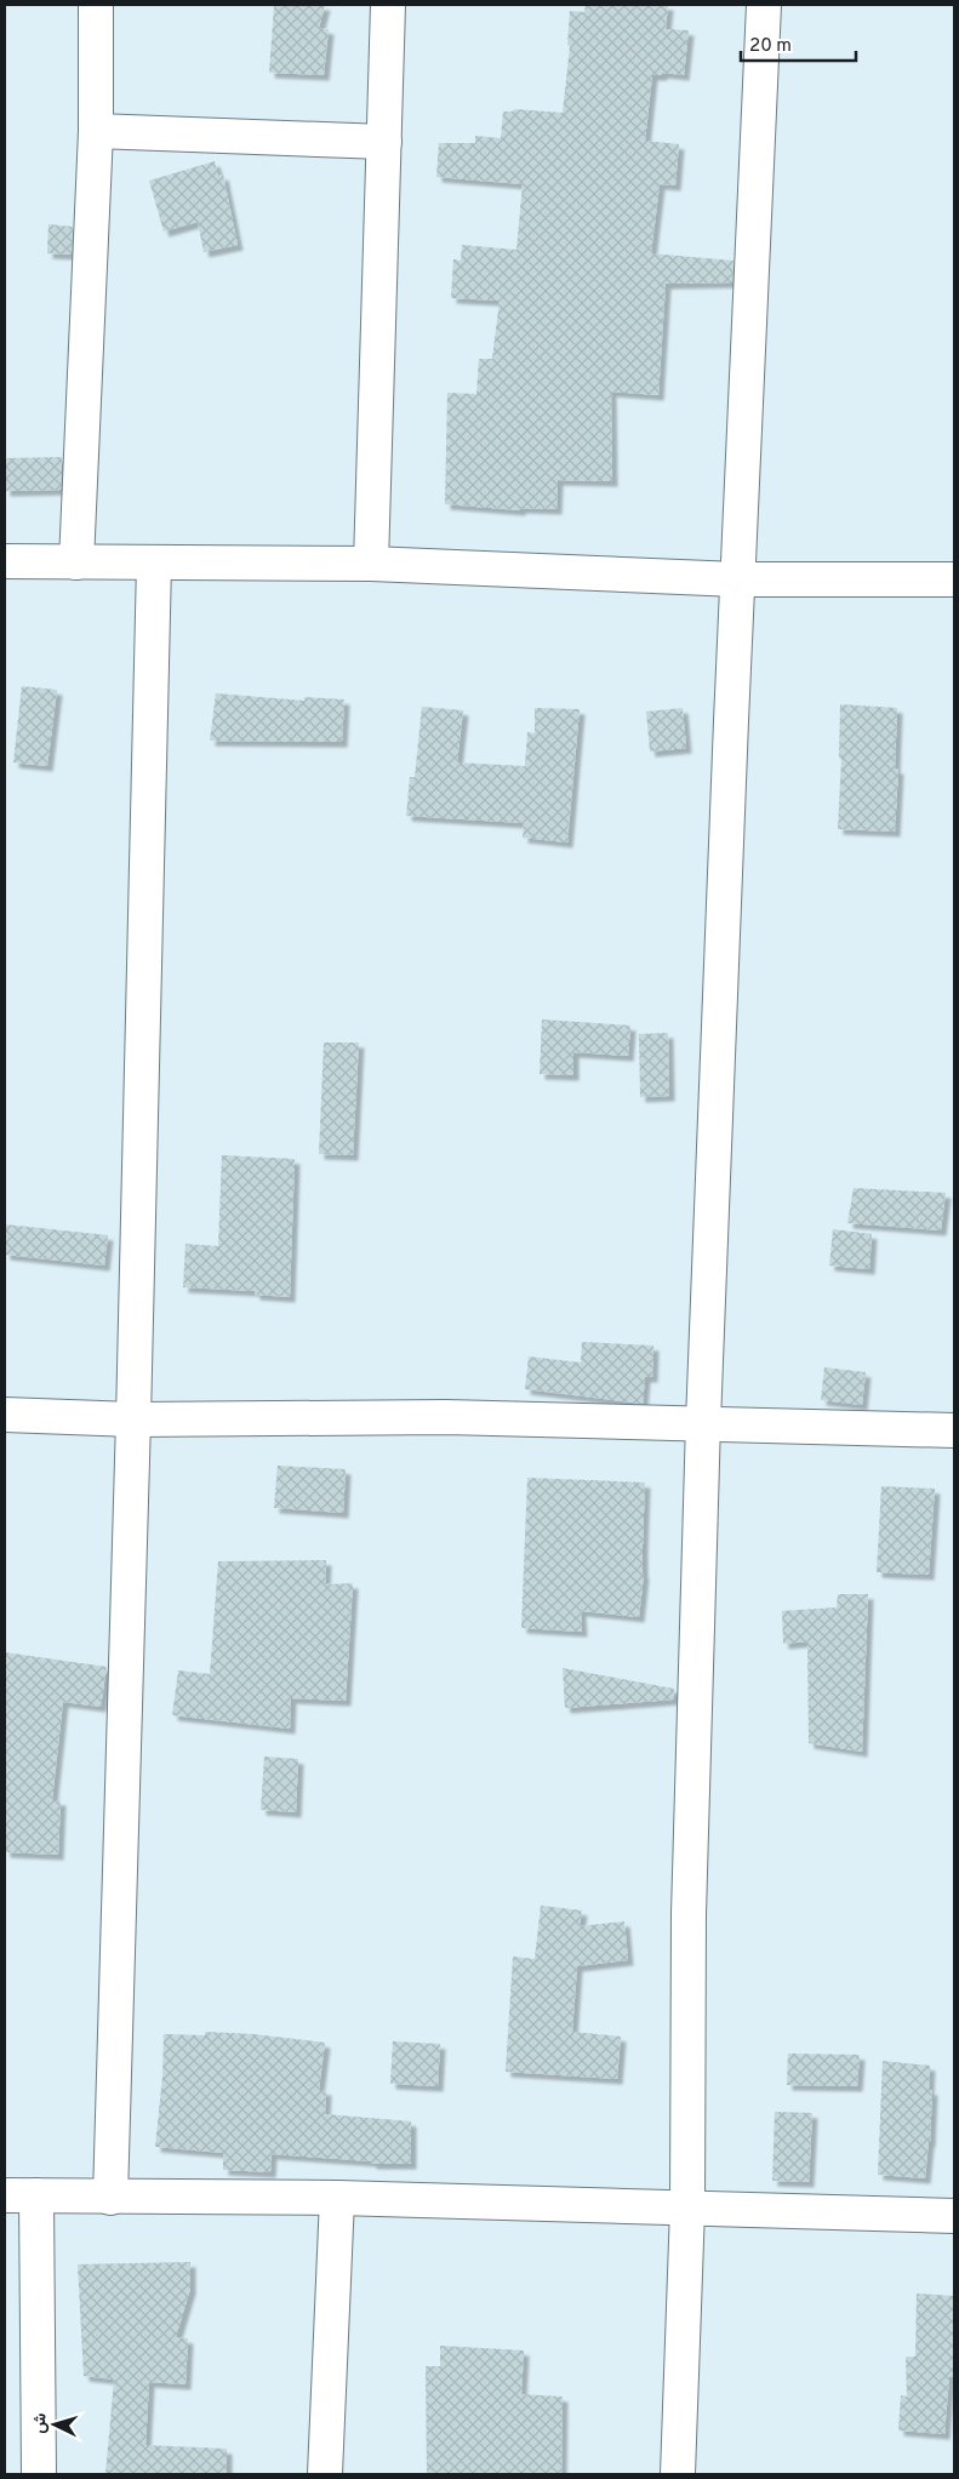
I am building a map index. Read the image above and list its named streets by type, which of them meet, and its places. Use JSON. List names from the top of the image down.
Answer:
{
  "scale_bar": "20 m",
  "north": "left"
}
